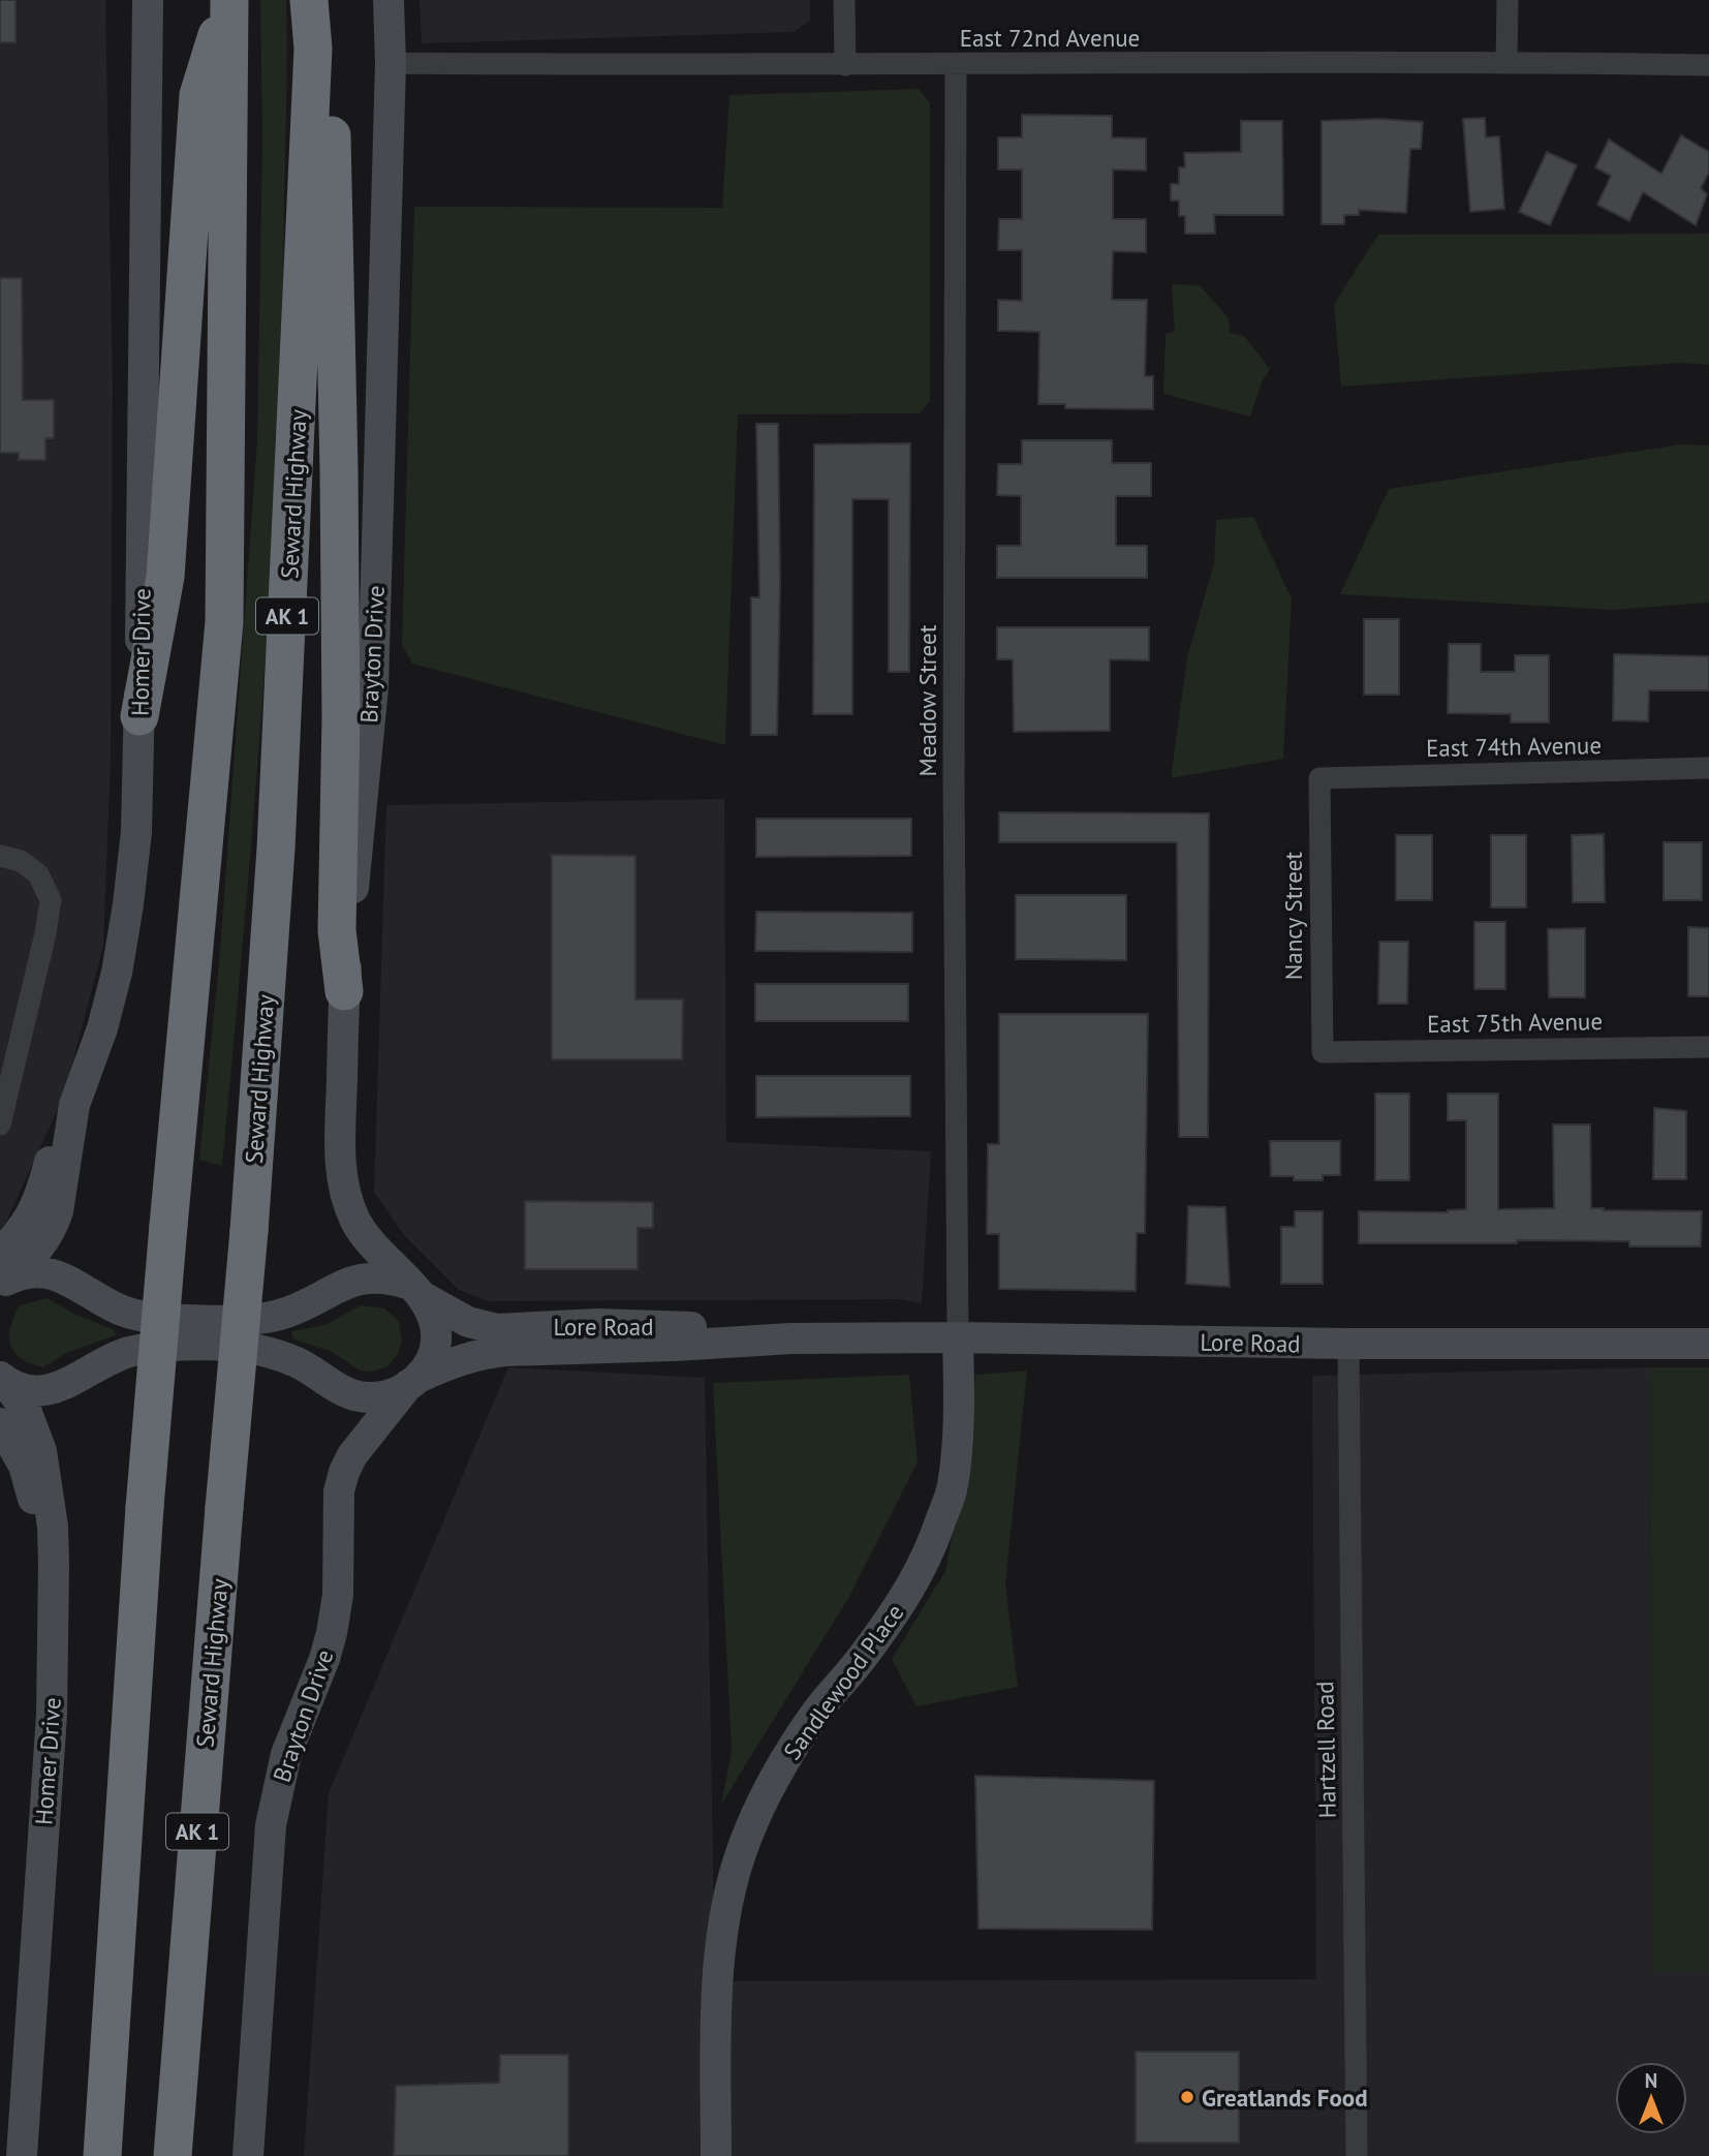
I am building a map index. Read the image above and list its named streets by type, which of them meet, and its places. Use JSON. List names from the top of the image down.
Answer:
{
  "streets": {
    "highway": ["Seward Highway", "AK 1"],
    "street": [
      "East 72nd Avenue",
      "Homer Drive",
      "Brayton Drive",
      "Meadow Street",
      "East 74th Avenue",
      "Nancy Street",
      "East 75th Avenue",
      "Lore Road",
      "Sandlewood Place",
      "Hartzell Road"
    ]
  },
  "crossings": [
    ["East 72nd Avenue", "Brayton Drive"],
    ["East 72nd Avenue", "Meadow Street"],
    ["Homer Drive", "Lore Road"],
    ["Brayton Drive", "Lore Road"],
    ["Meadow Street", "Lore Road"],
    ["Meadow Street", "Sandlewood Place"],
    ["East 74th Avenue", "Nancy Street"],
    ["Nancy Street", "East 75th Avenue"],
    ["Lore Road", "Sandlewood Place"],
    ["Lore Road", "Hartzell Road"]
  ],
  "places": ["Greatlands Food"],
  "north": "top"
}
